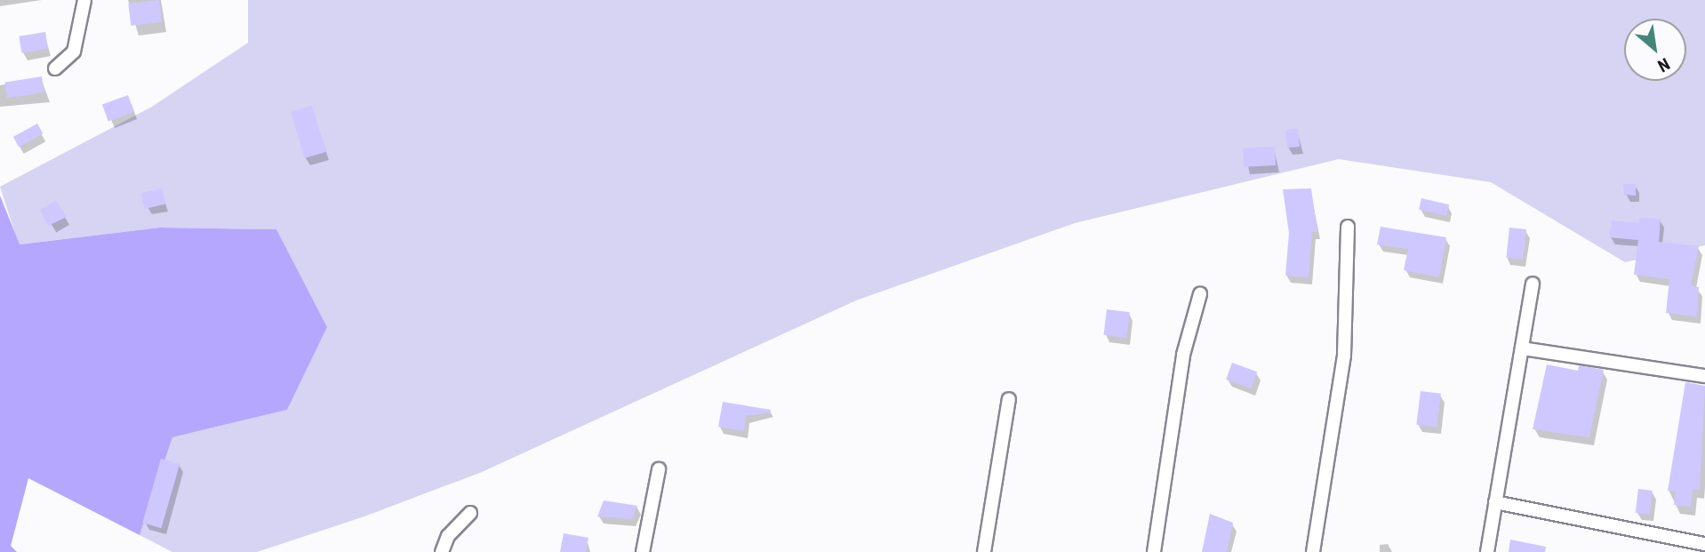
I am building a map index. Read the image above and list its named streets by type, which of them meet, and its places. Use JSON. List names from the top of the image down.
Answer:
{
  "north": "bottom right"
}
